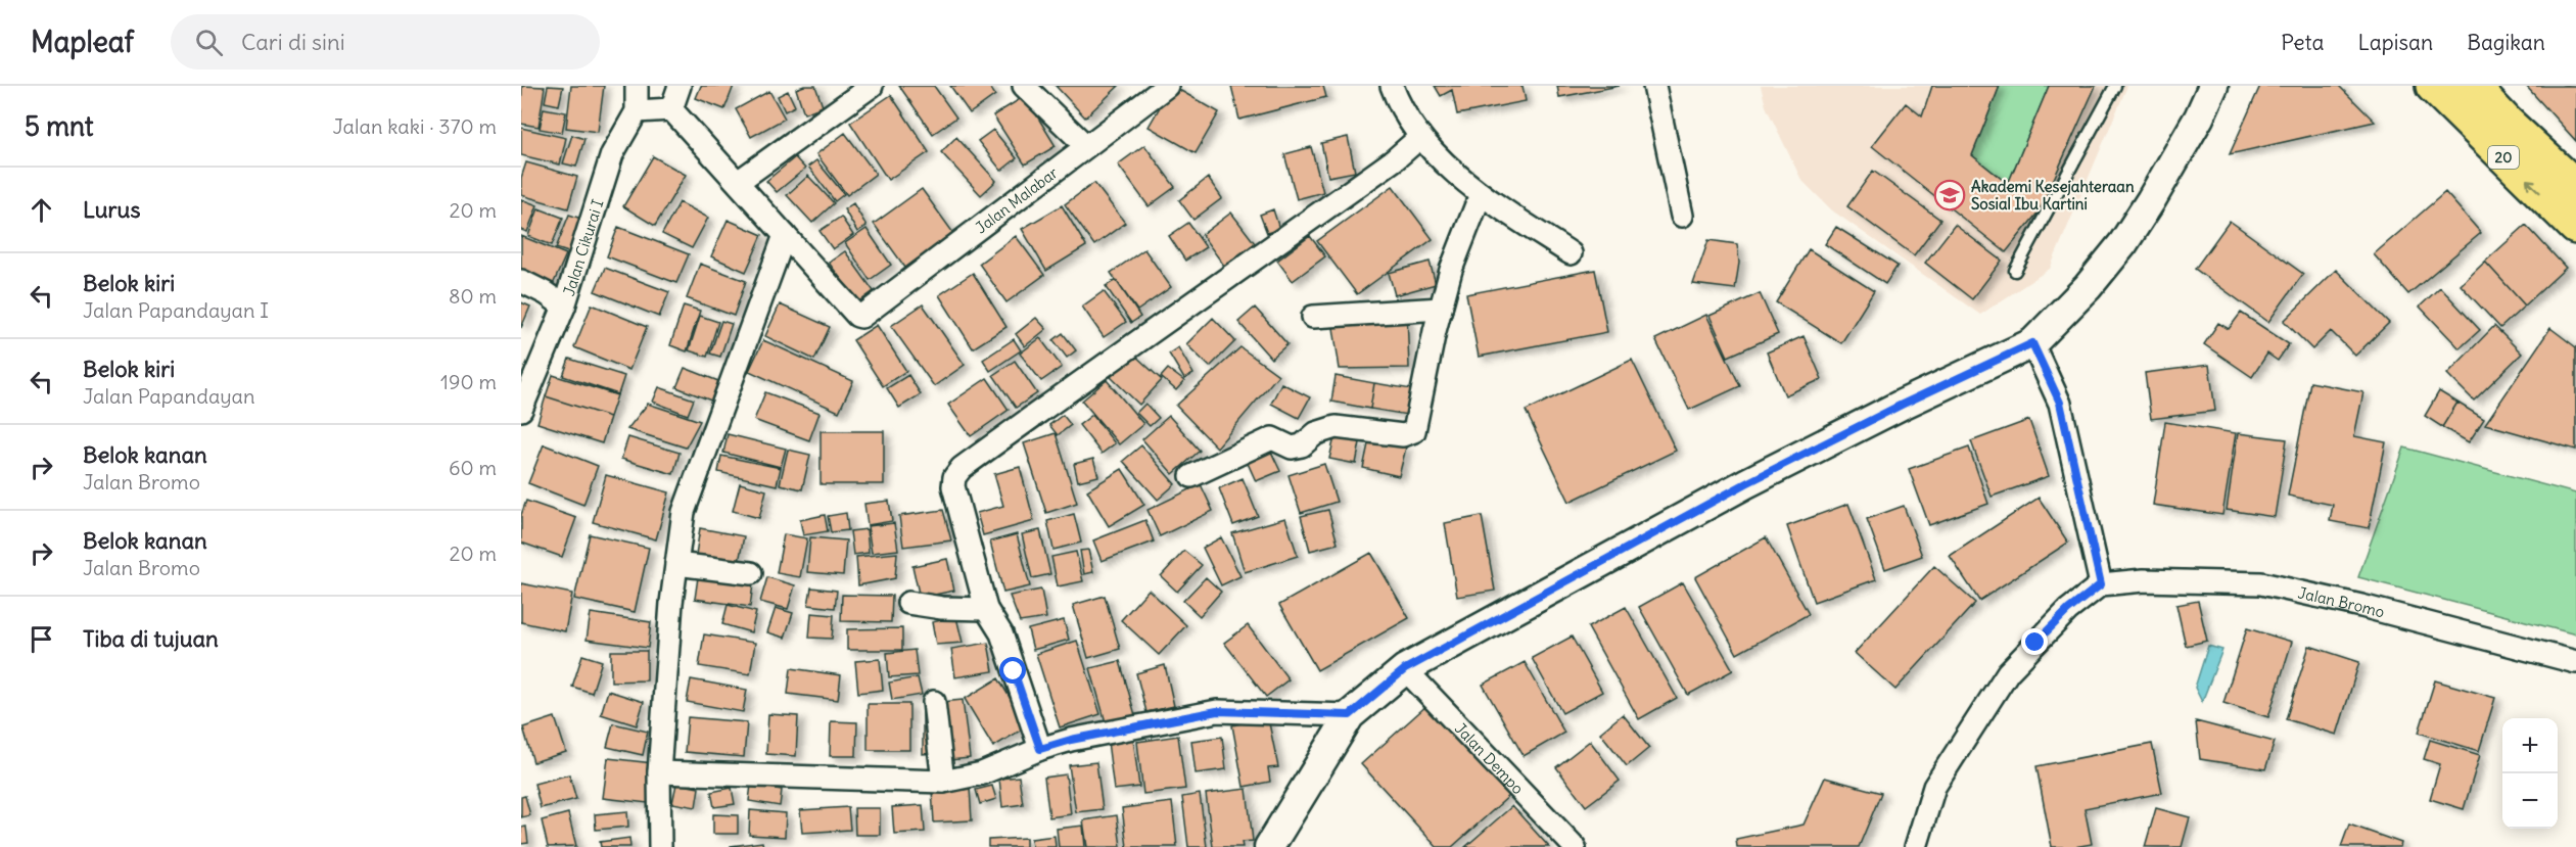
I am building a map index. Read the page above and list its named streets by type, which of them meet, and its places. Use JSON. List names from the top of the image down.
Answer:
{
  "streets": {
    "highway": ["20"],
    "street": [
      "Jalan Malabar",
      "Jalan Cikurai I",
      "Jalan Bromo",
      "Jalan Dempo"
    ]
  },
  "places": {
    "school or university": ["Akademi Kesejahteraan Sosial Ibu Kartini"]
  },
  "page": {
    "header": "Mapleaf",
    "search": "Cari di sini",
    "nav": ["Peta", "Lapisan", "Bagikan"],
    "heading": ["5 mnt", "Jalan kaki · 370 m"],
    "list": [
      ["Lurus", "20 m"],
      ["Belok kiri", "Jalan Papandayan I", "80 m"],
      ["Belok kiri", "Jalan Papandayan", "190 m"],
      ["Belok kanan", "Jalan Bromo", "60 m"],
      ["Belok kanan", "Jalan Bromo", "20 m"],
      "Tiba di tujuan"
    ],
    "map_buttons": ["+", "−"]
  }
}
